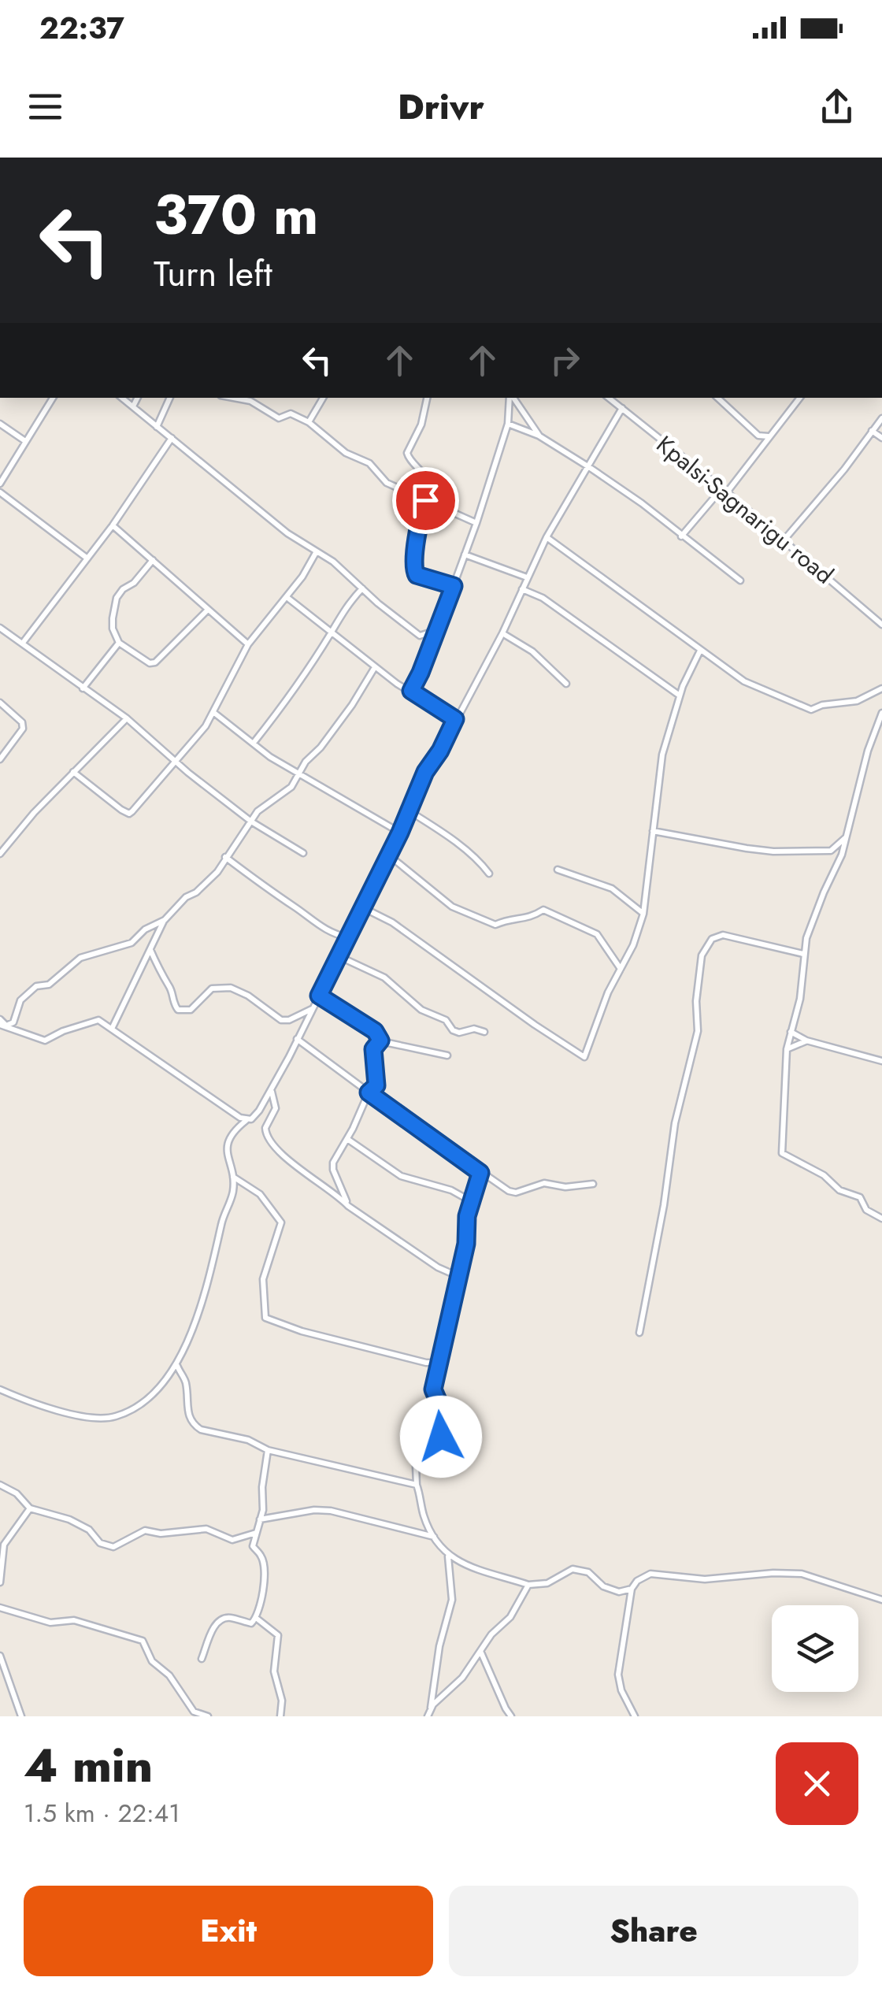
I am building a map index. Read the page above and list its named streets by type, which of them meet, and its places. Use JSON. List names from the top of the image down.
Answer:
{
  "streets": {
    "street": ["Kpalsi-Sagnarigu road"]
  },
  "page": {
    "status": "22:37",
    "header": "Drivr",
    "turn": ["370 m", "Turn left"],
    "heading": ["4 min", "1.5 km · 22:41"],
    "buttons": ["Exit", "Share"]
  }
}
